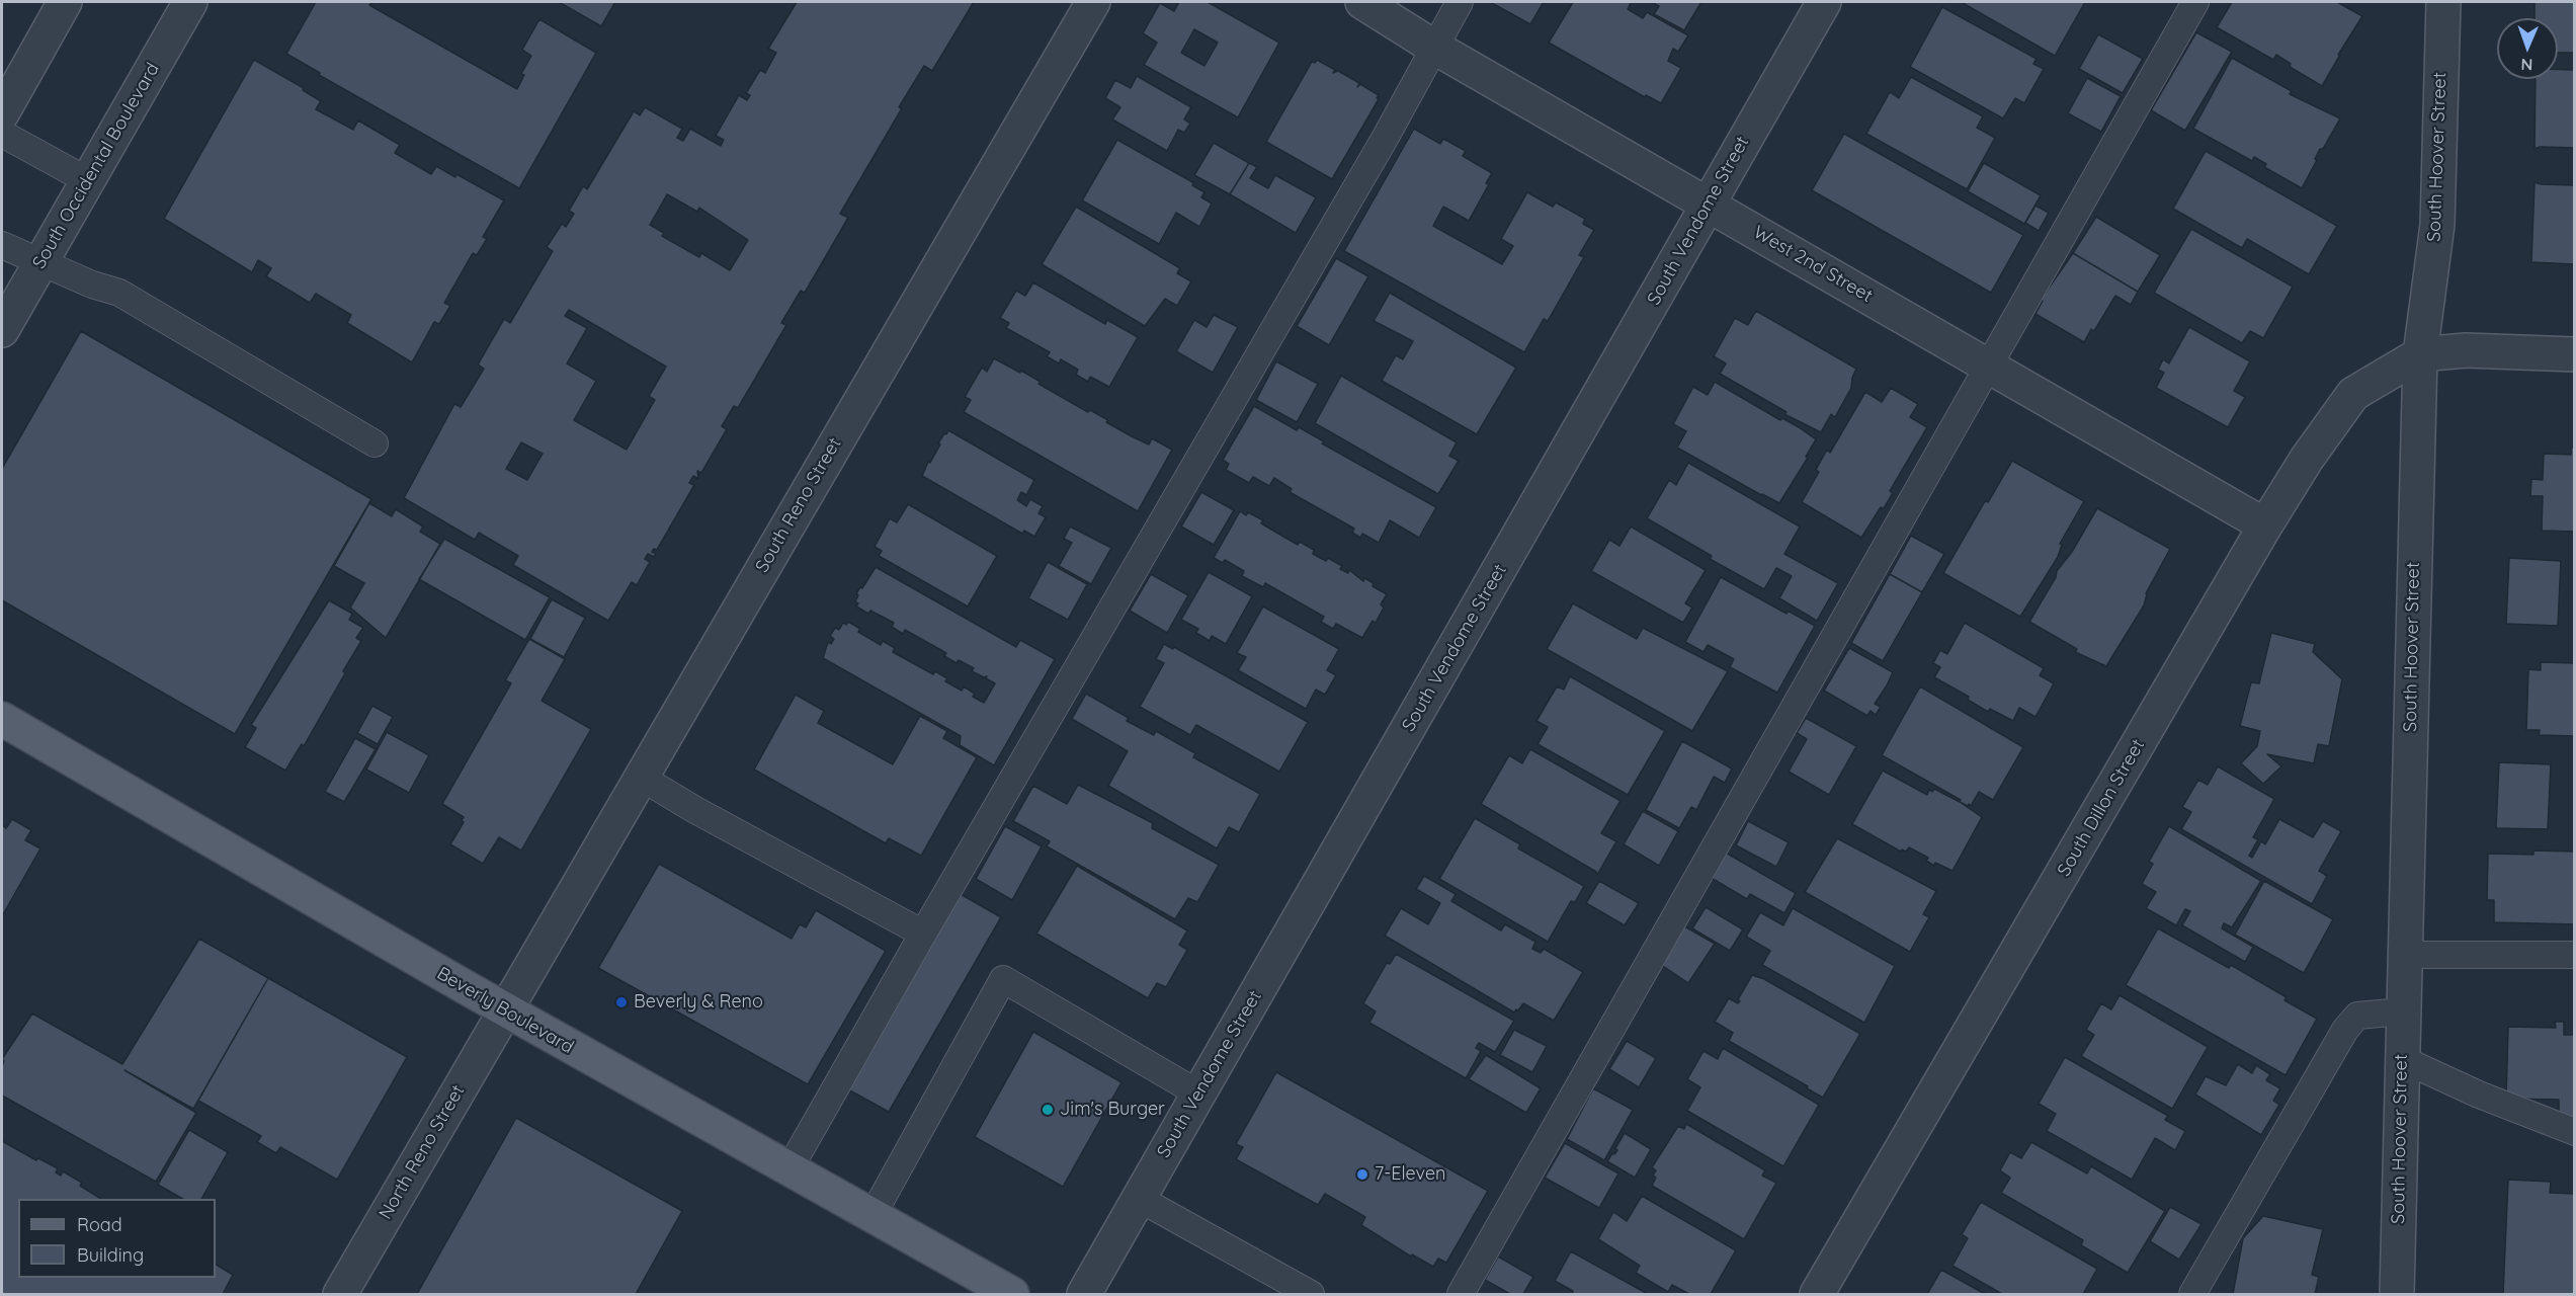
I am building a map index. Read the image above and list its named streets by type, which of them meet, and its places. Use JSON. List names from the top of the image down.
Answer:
{
  "streets": {
    "main road": ["Beverly Boulevard"],
    "street": [
      "South Hoover Street",
      "South Occidental Boulevard",
      "South Vendome Street",
      "West 2nd Street",
      "South Reno Street",
      "South Dillon Street",
      "North Reno Street"
    ]
  },
  "crossings": [
    ["South Hoover Street", "South Dillon Street"],
    ["South Vendome Street", "West 2nd Street"],
    ["West 2nd Street", "South Dillon Street"],
    ["South Reno Street", "Beverly Boulevard"],
    ["South Reno Street", "North Reno Street"],
    ["Beverly Boulevard", "North Reno Street"]
  ],
  "places": ["Beverly & Reno", "Jim's Burger", "7-Eleven"],
  "legend": ["Road", "Building"],
  "north": "bottom"
}
